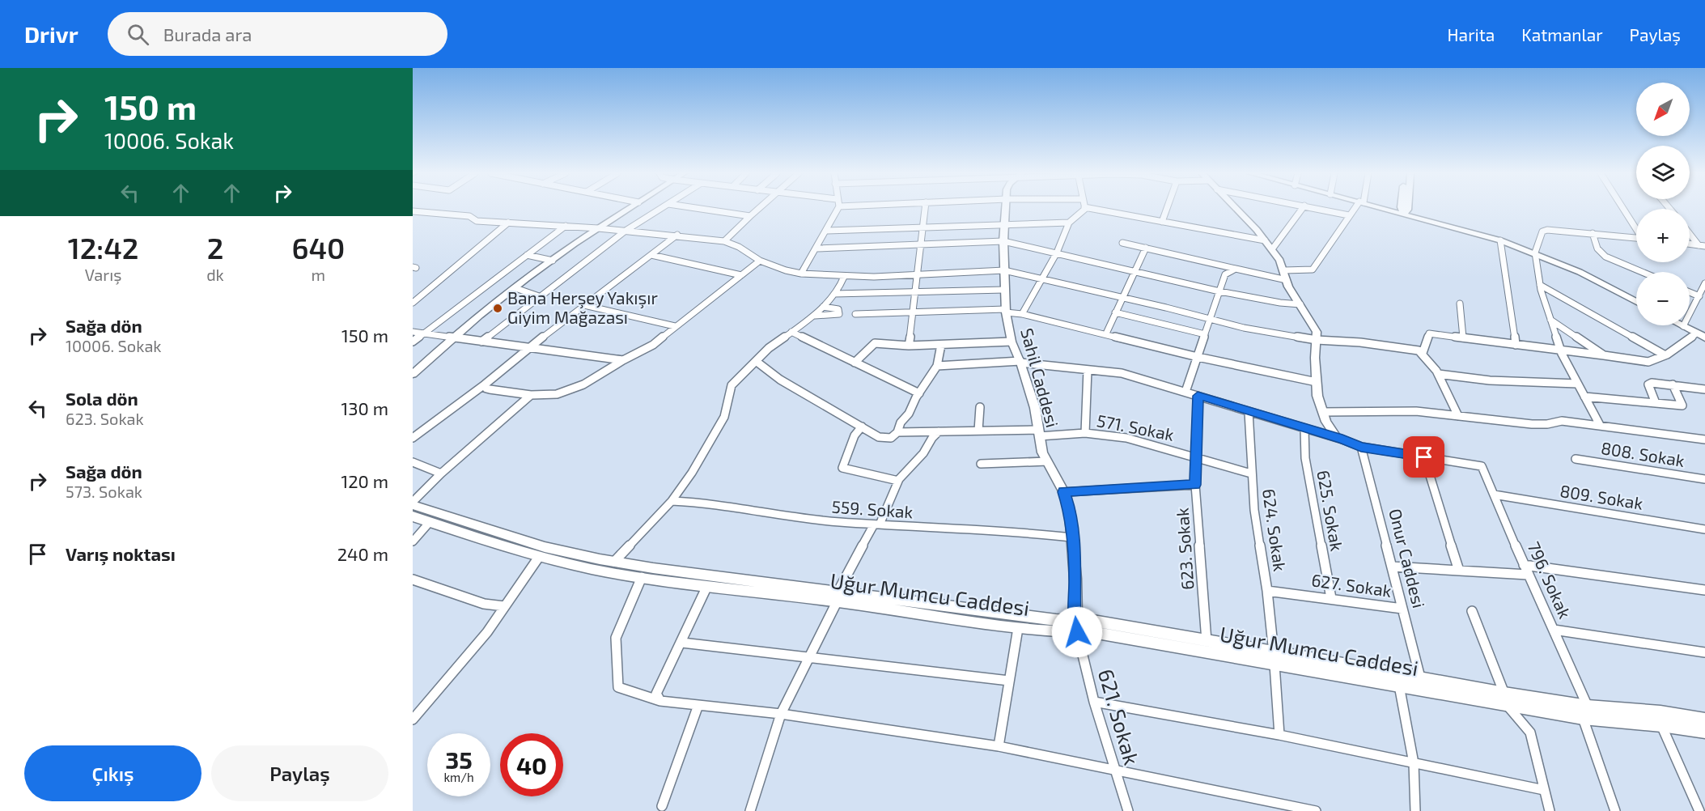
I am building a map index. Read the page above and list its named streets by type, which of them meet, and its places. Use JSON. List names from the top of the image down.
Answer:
{
  "streets": {
    "street": [
      "Sahil Caddesi",
      "571. Sokak",
      "808. Sokak",
      "809. Sokak",
      "559. Sokak",
      "625. Sokak",
      "624. Sokak",
      "623. Sokak",
      "Onur Caddesi",
      "796. Sokak",
      "627. Sokak",
      "Uğur Mumcu Caddesi",
      "621. Sokak"
    ]
  },
  "crossings": [
    ["Sahil Caddesi", "571. Sokak"],
    ["Sahil Caddesi", "559. Sokak"],
    ["Sahil Caddesi", "Uğur Mumcu Caddesi"],
    ["Sahil Caddesi", "621. Sokak"],
    ["571. Sokak", "624. Sokak"],
    ["571. Sokak", "623. Sokak"],
    ["809. Sokak", "796. Sokak"],
    ["625. Sokak", "627. Sokak"],
    ["624. Sokak", "627. Sokak"],
    ["624. Sokak", "Uğur Mumcu Caddesi"],
    ["623. Sokak", "Uğur Mumcu Caddesi"],
    ["Onur Caddesi", "627. Sokak"],
    ["Onur Caddesi", "Uğur Mumcu Caddesi"],
    ["796. Sokak", "Uğur Mumcu Caddesi"],
    ["Uğur Mumcu Caddesi", "621. Sokak"]
  ],
  "places": ["Bana Herşey Yakışır Giyim Mağazası"],
  "north": "bottom left",
  "page": {
    "header": "Drivr",
    "search": "Burada ara",
    "nav": ["Harita", "Katmanlar", "Paylaş"],
    "turn": ["150 m", "10006. Sokak"],
    "map_buttons": ["+", "−"],
    "eta": [
      "12:42",
      "Varış",
      "2",
      "dk",
      "640",
      "m"
    ],
    "list": [
      {
        "name": "Sağa dön",
        "note": "10006. Sokak",
        "value": "150 m"
      },
      {
        "name": "Sola dön",
        "note": "623. Sokak",
        "value": "130 m"
      },
      {
        "name": "Sağa dön",
        "note": "573. Sokak",
        "value": "120 m"
      },
      {
        "name": "Varış noktası",
        "value": "240 m"
      }
    ],
    "speed": "35 km/h",
    "limit": "40",
    "buttons": ["Çıkış", "Paylaş"]
  }
}
